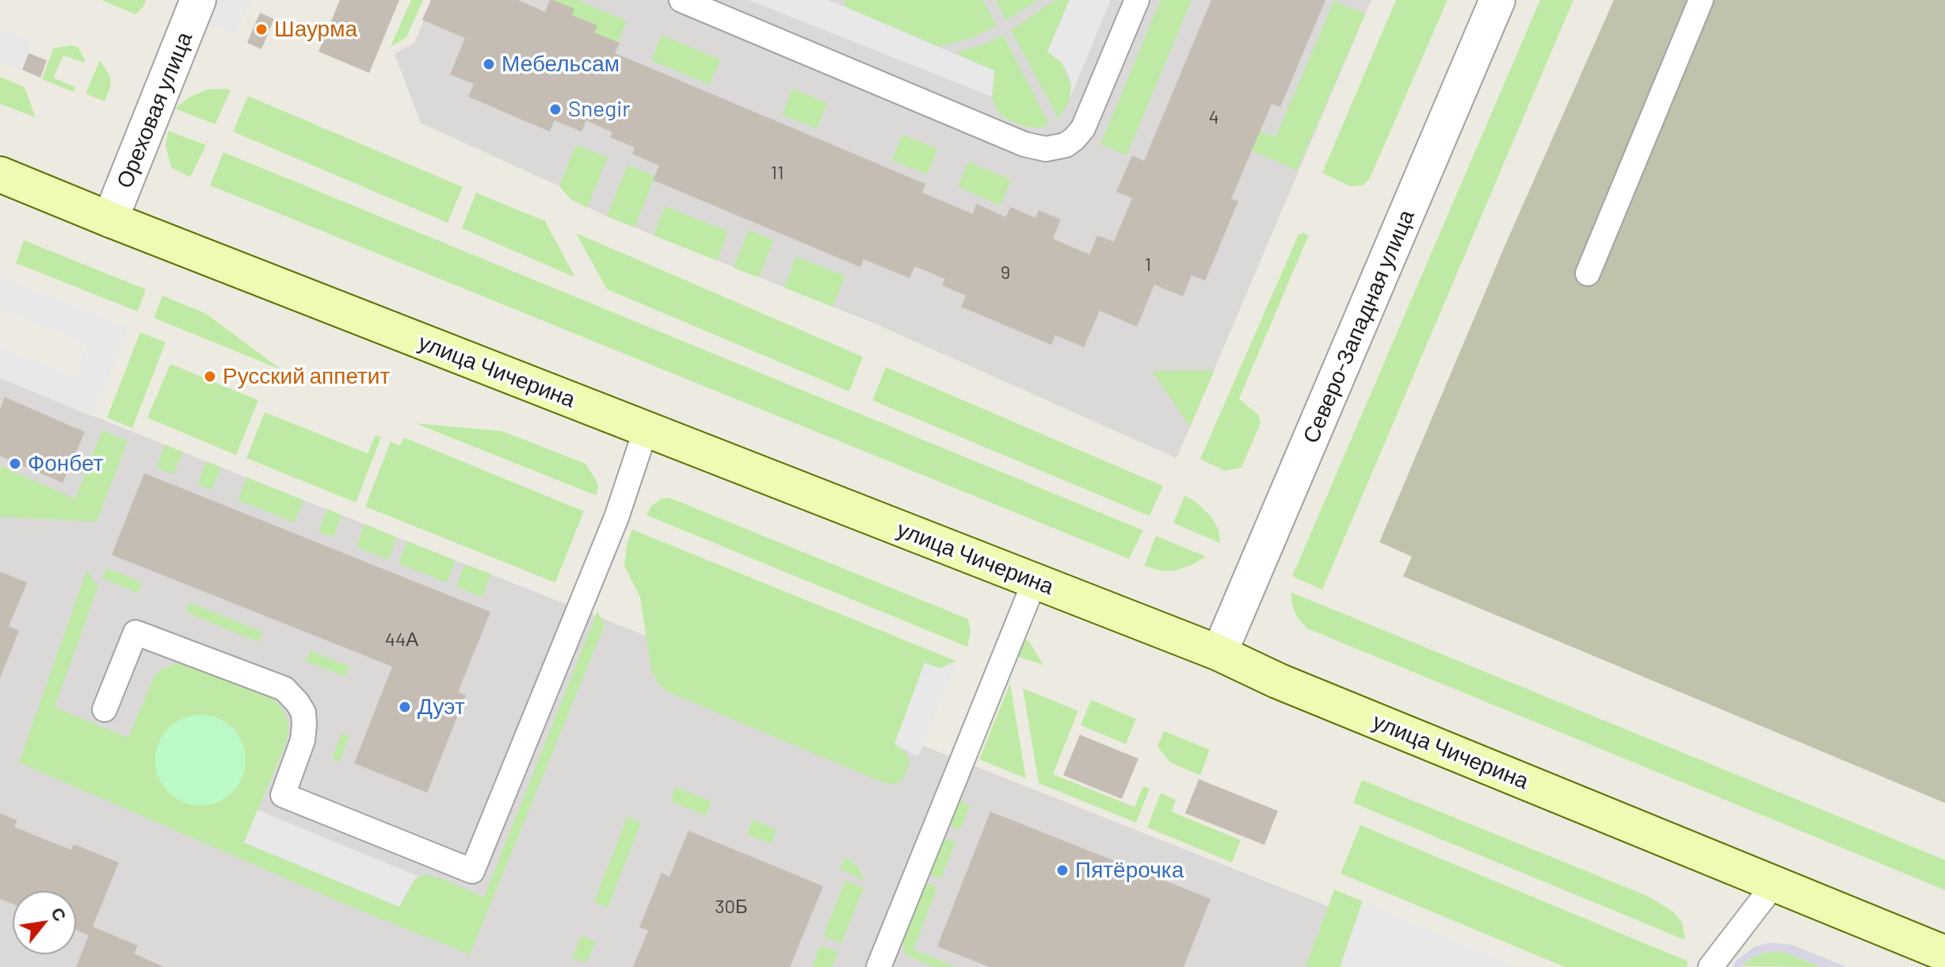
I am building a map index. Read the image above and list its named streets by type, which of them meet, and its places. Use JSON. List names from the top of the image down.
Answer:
{
  "streets": {
    "main road": ["улица Чичерина"],
    "street": ["Ореховая улица", "Северо-Западная улица"]
  },
  "crossings": [
    ["Ореховая улица", "улица Чичерина"],
    ["Северо-Западная улица", "улица Чичерина"]
  ],
  "places": [
    "Шаурма",
    "Мебельсам",
    "Snegir",
    "Русский аппетит",
    "Фонбет",
    "Дуэт",
    "Пятёрочка"
  ],
  "house_numbers": [
    "4",
    "11",
    "1",
    "9",
    "44А",
    "30Б"
  ],
  "north": "top right"
}
